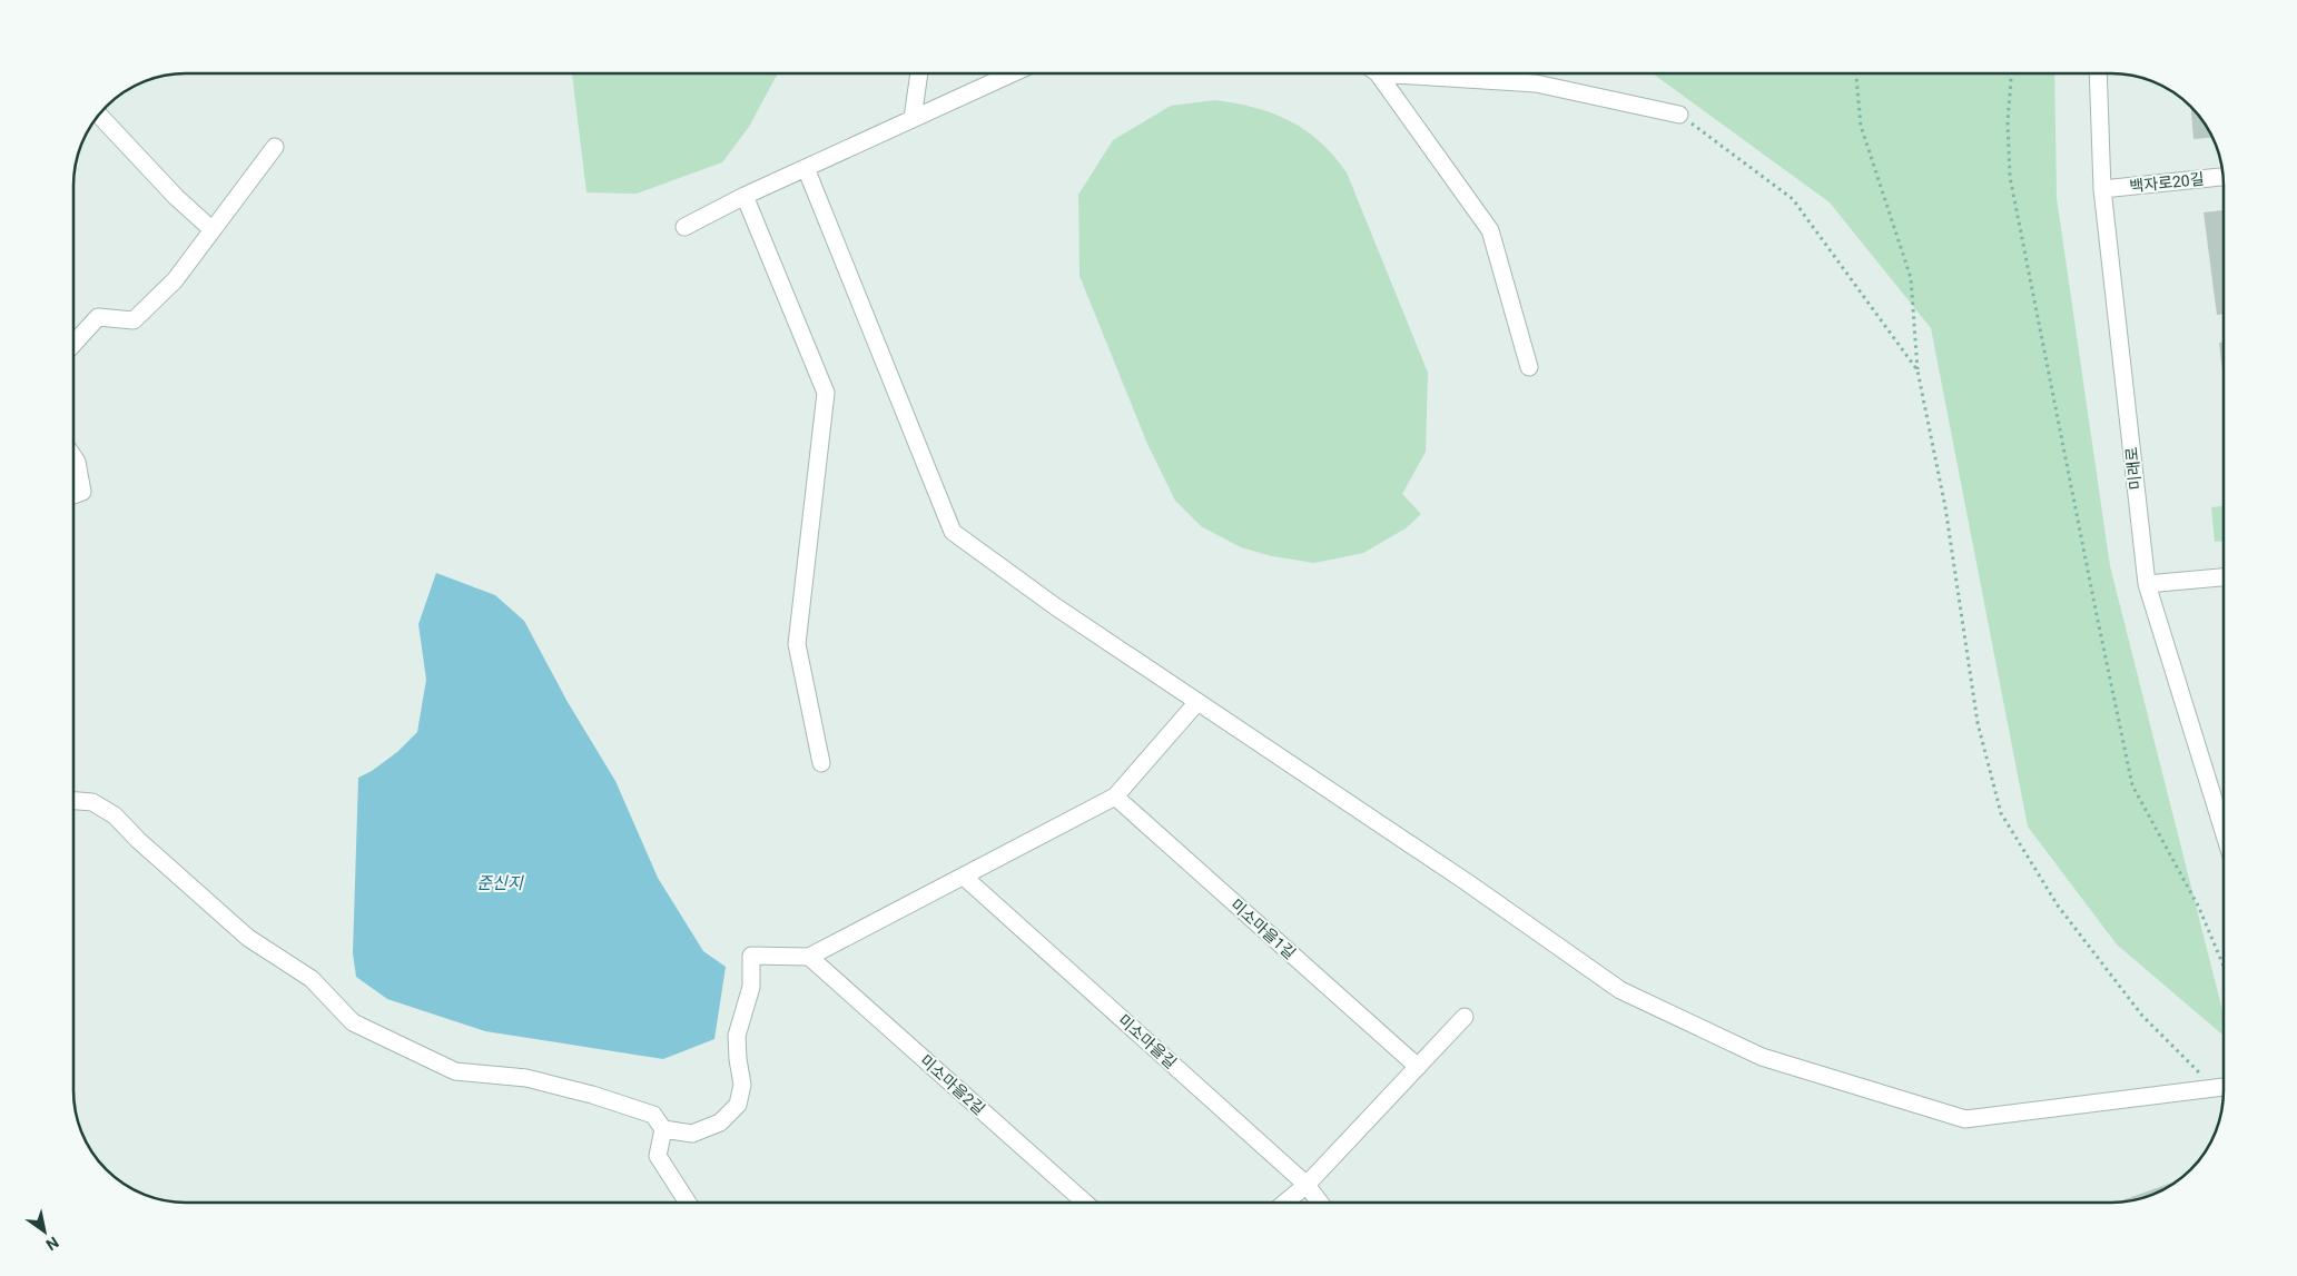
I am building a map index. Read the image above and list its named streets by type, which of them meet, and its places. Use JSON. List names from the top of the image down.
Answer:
{
  "streets": {
    "street": [
      "백자로20길",
      "미래로",
      "미소마을1길",
      "미소마을길",
      "미소마을2길"
    ]
  },
  "crossings": [
    ["백자로20길", "미래로"]
  ],
  "water": ["준신지"],
  "north": "bottom right"
}
